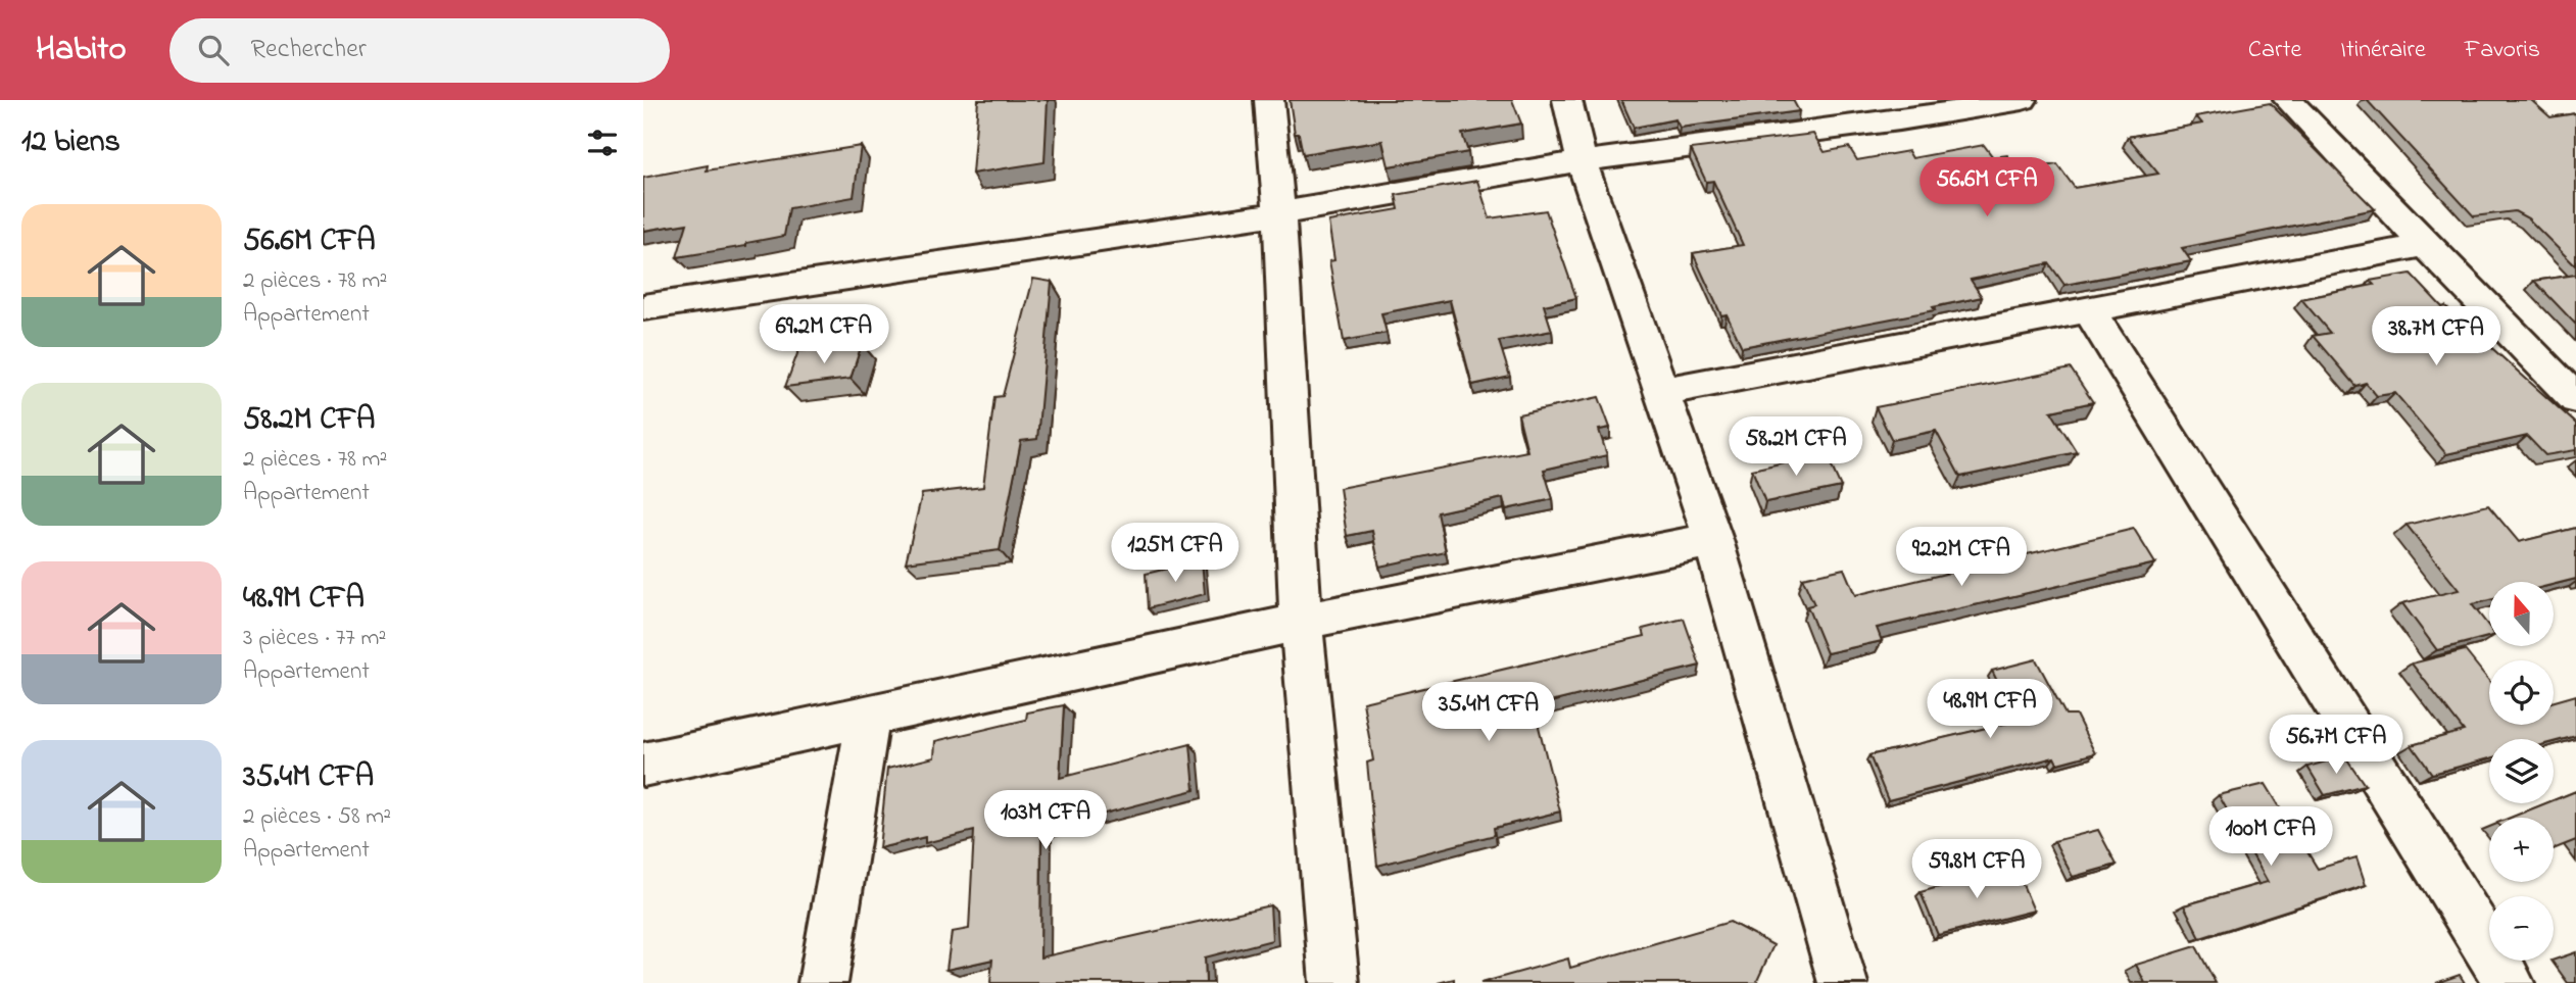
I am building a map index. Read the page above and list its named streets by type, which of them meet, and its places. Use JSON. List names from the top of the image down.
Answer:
{
  "north": "top",
  "page": {
    "header": "Habito",
    "search": "Rechercher",
    "nav": ["Carte", "Itinéraire", "Favoris"],
    "heading": "12 biens",
    "price": [
      "56.6M CFA",
      "69.2M CFA",
      "38.7M CFA",
      "58.2M CFA",
      "125M CFA",
      "92.2M CFA",
      "48.9M CFA",
      "35.4M CFA",
      "56.7M CFA",
      "103M CFA",
      "100M CFA",
      "59.8M CFA"
    ],
    "list": [
      {
        "name": "56.6M CFA",
        "note": "2 pièces · 78 m² · Appartement"
      },
      {
        "name": "58.2M CFA",
        "note": "2 pièces · 78 m² · Appartement"
      },
      {
        "name": "48.9M CFA",
        "note": "3 pièces · 77 m² · Appartement"
      },
      {
        "name": "35.4M CFA",
        "note": "2 pièces · 58 m² · Appartement"
      }
    ],
    "map_buttons": ["+", "−"]
  }
}
